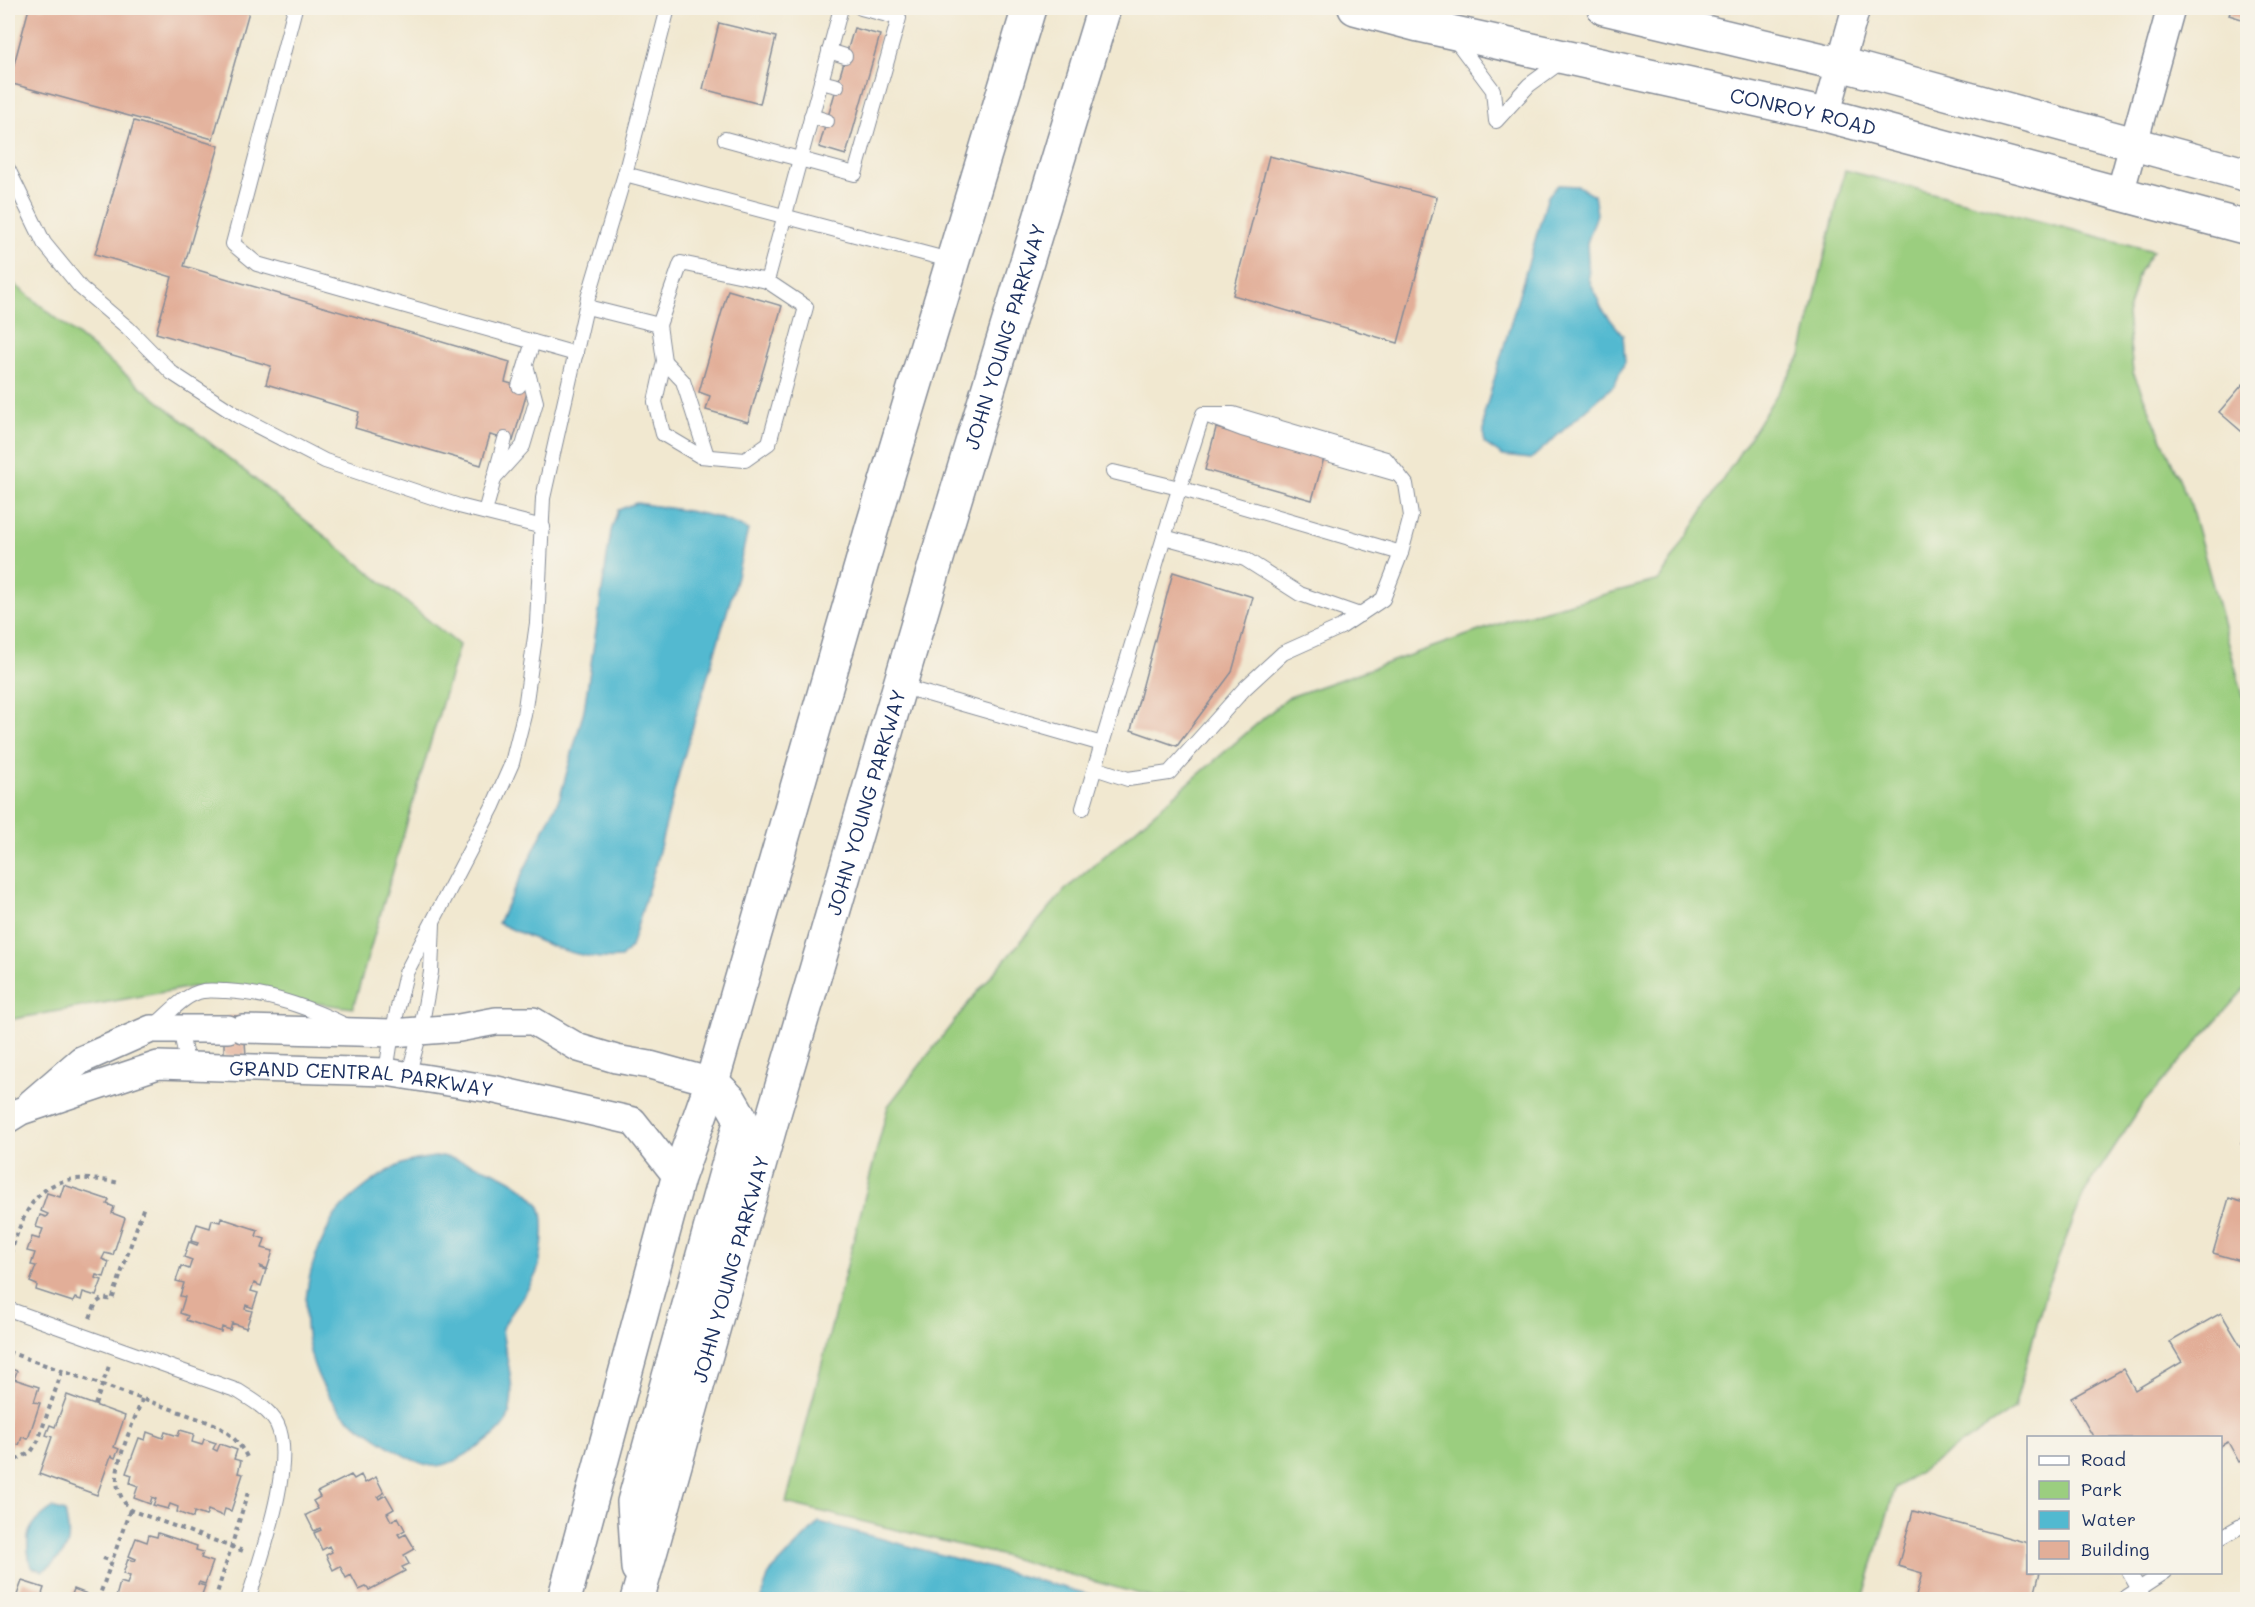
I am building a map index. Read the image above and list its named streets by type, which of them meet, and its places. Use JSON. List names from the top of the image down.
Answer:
{
  "streets": {
    "main road": ["CONROY ROAD", "JOHN YOUNG PARKWAY"],
    "street": ["GRAND CENTRAL PARKWAY"]
  },
  "legend": [
    "Road",
    "Park",
    "Water",
    "Building"
  ]
}
